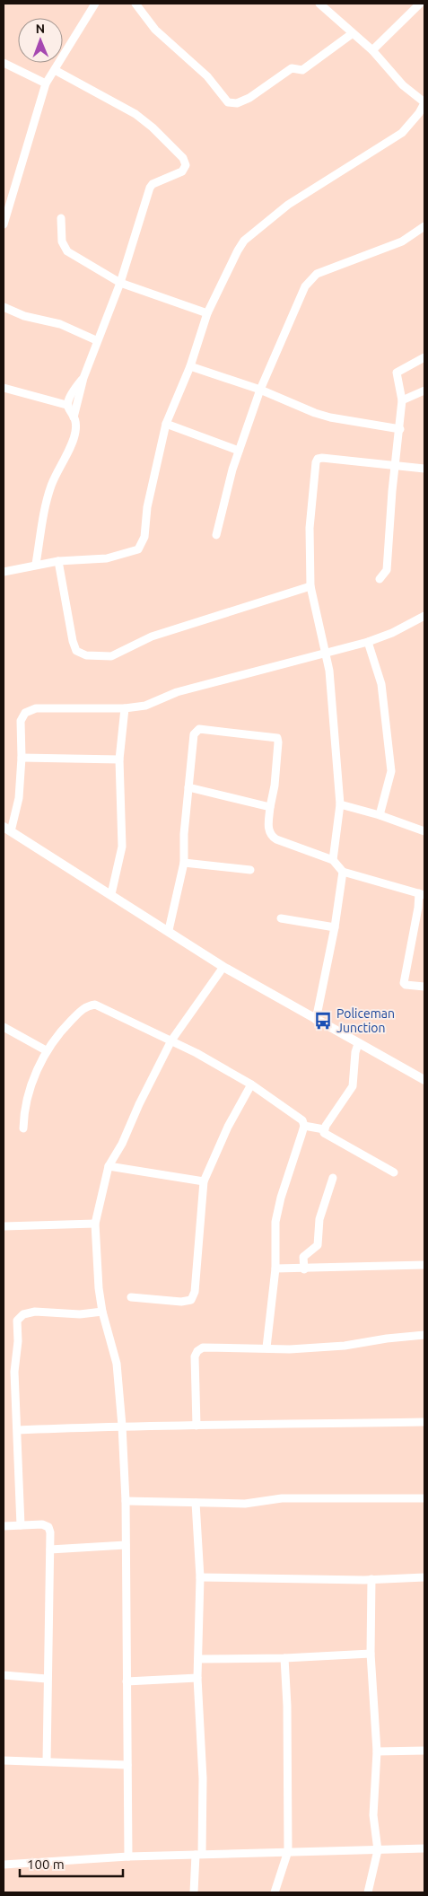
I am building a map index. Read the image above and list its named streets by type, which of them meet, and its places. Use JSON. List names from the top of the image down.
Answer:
{
  "places": {
    "bus stop": ["Policeman Junction"]
  },
  "scale_bar": "100 m",
  "north": "top"
}
